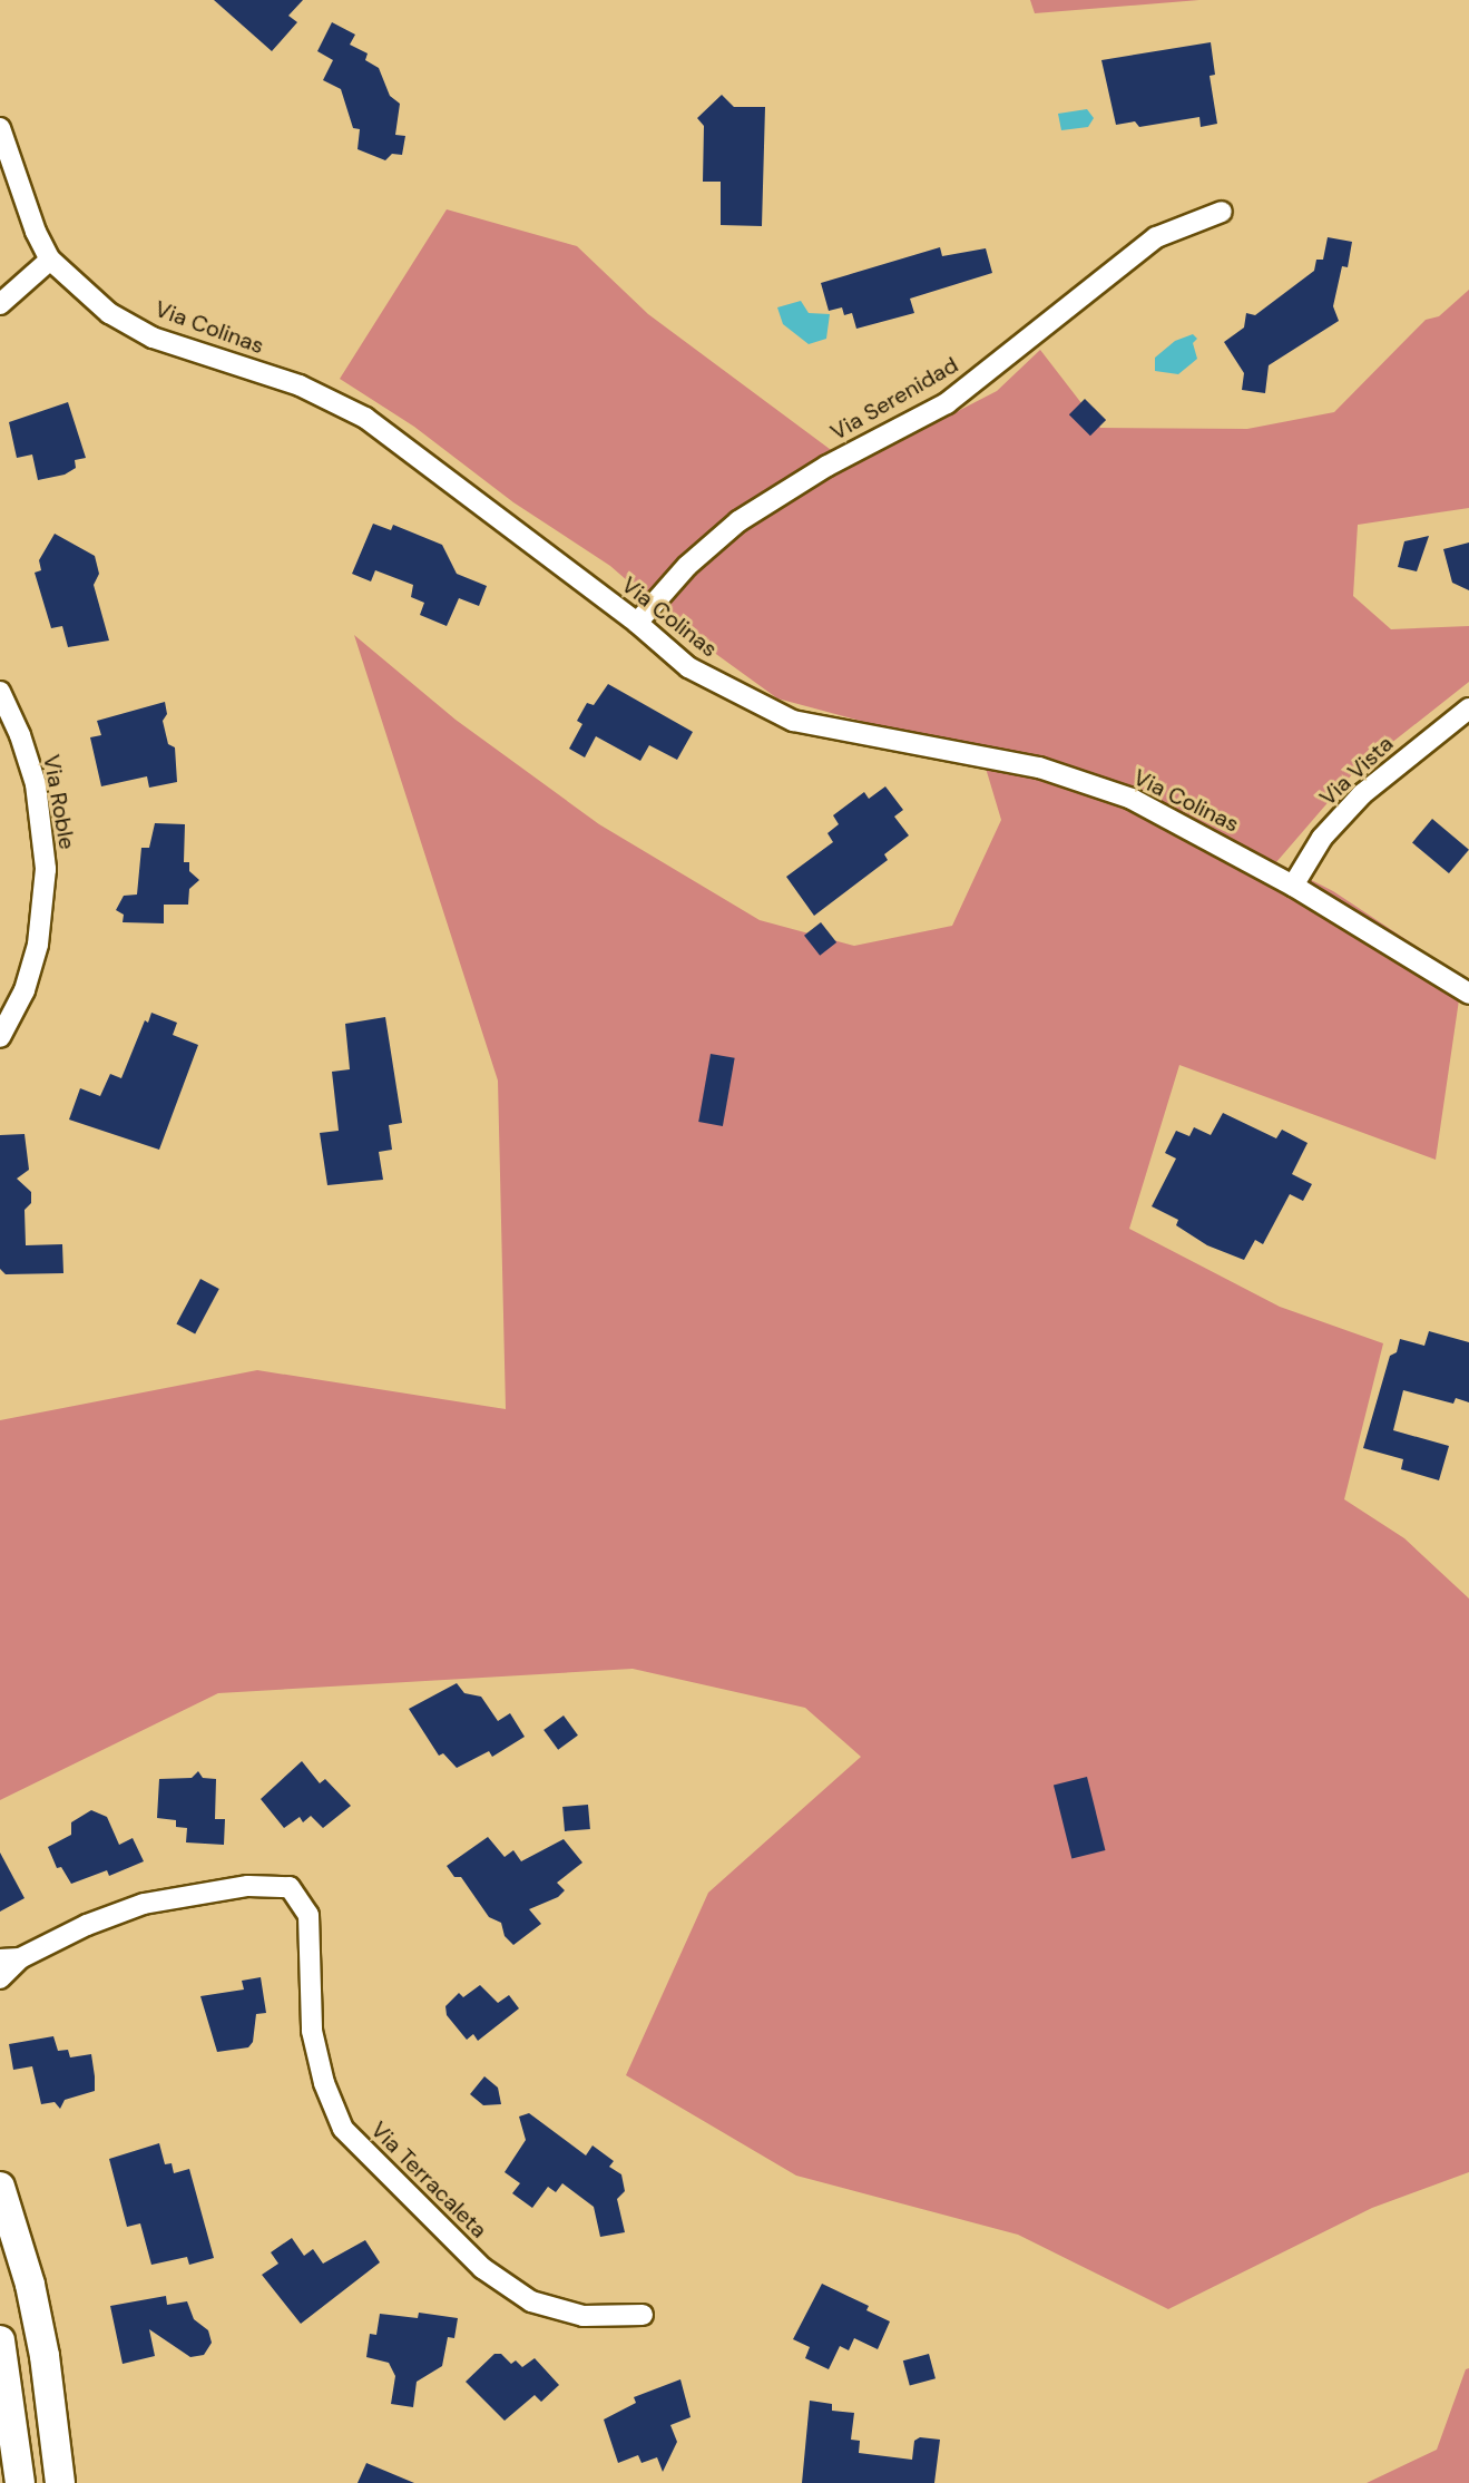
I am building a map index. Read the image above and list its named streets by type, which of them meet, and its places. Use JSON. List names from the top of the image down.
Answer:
{
  "streets": {
    "street": [
      "Via Colinas",
      "Via Serenidad",
      "Via Vista",
      "Via Roble",
      "Via Terracaleta"
    ]
  },
  "crossings": [
    ["Via Colinas", "Via Serenidad"],
    ["Via Colinas", "Via Vista"]
  ]
}
